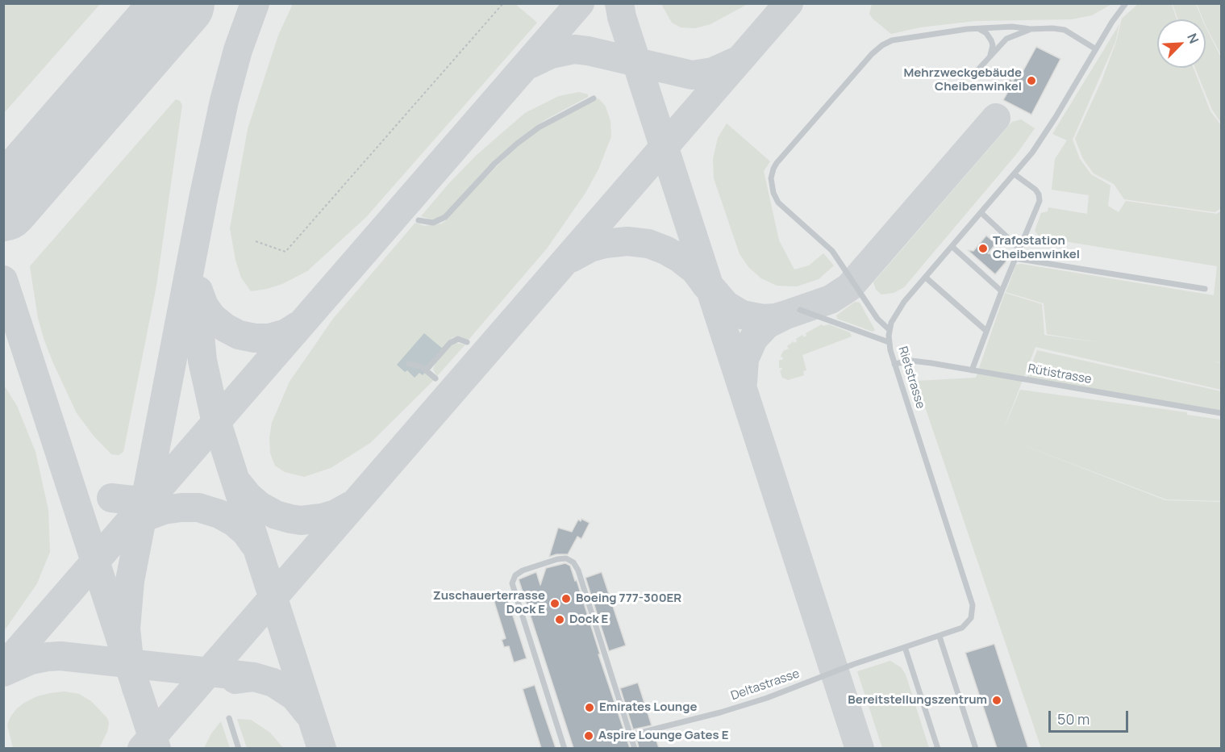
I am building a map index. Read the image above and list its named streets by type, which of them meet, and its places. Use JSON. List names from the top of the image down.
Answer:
{
  "streets": {
    "lane": ["Rütistrasse", "Rietstrasse", "Deltastrasse"]
  },
  "crossings": [
    ["Rütistrasse", "Rietstrasse"],
    ["Rietstrasse", "Deltastrasse"]
  ],
  "places": [
    "Mehrzweckgebäude Cheibenwinkel",
    "Trafostation Cheibenwinkel",
    "Boeing 777-300ER",
    "Zuschauerterrasse Dock E",
    "Dock E",
    "Bereitstellungszentrum",
    "Emirates Lounge",
    "Aspire Lounge Gates E"
  ],
  "scale_bar": "50 m",
  "north": "top right"
}
